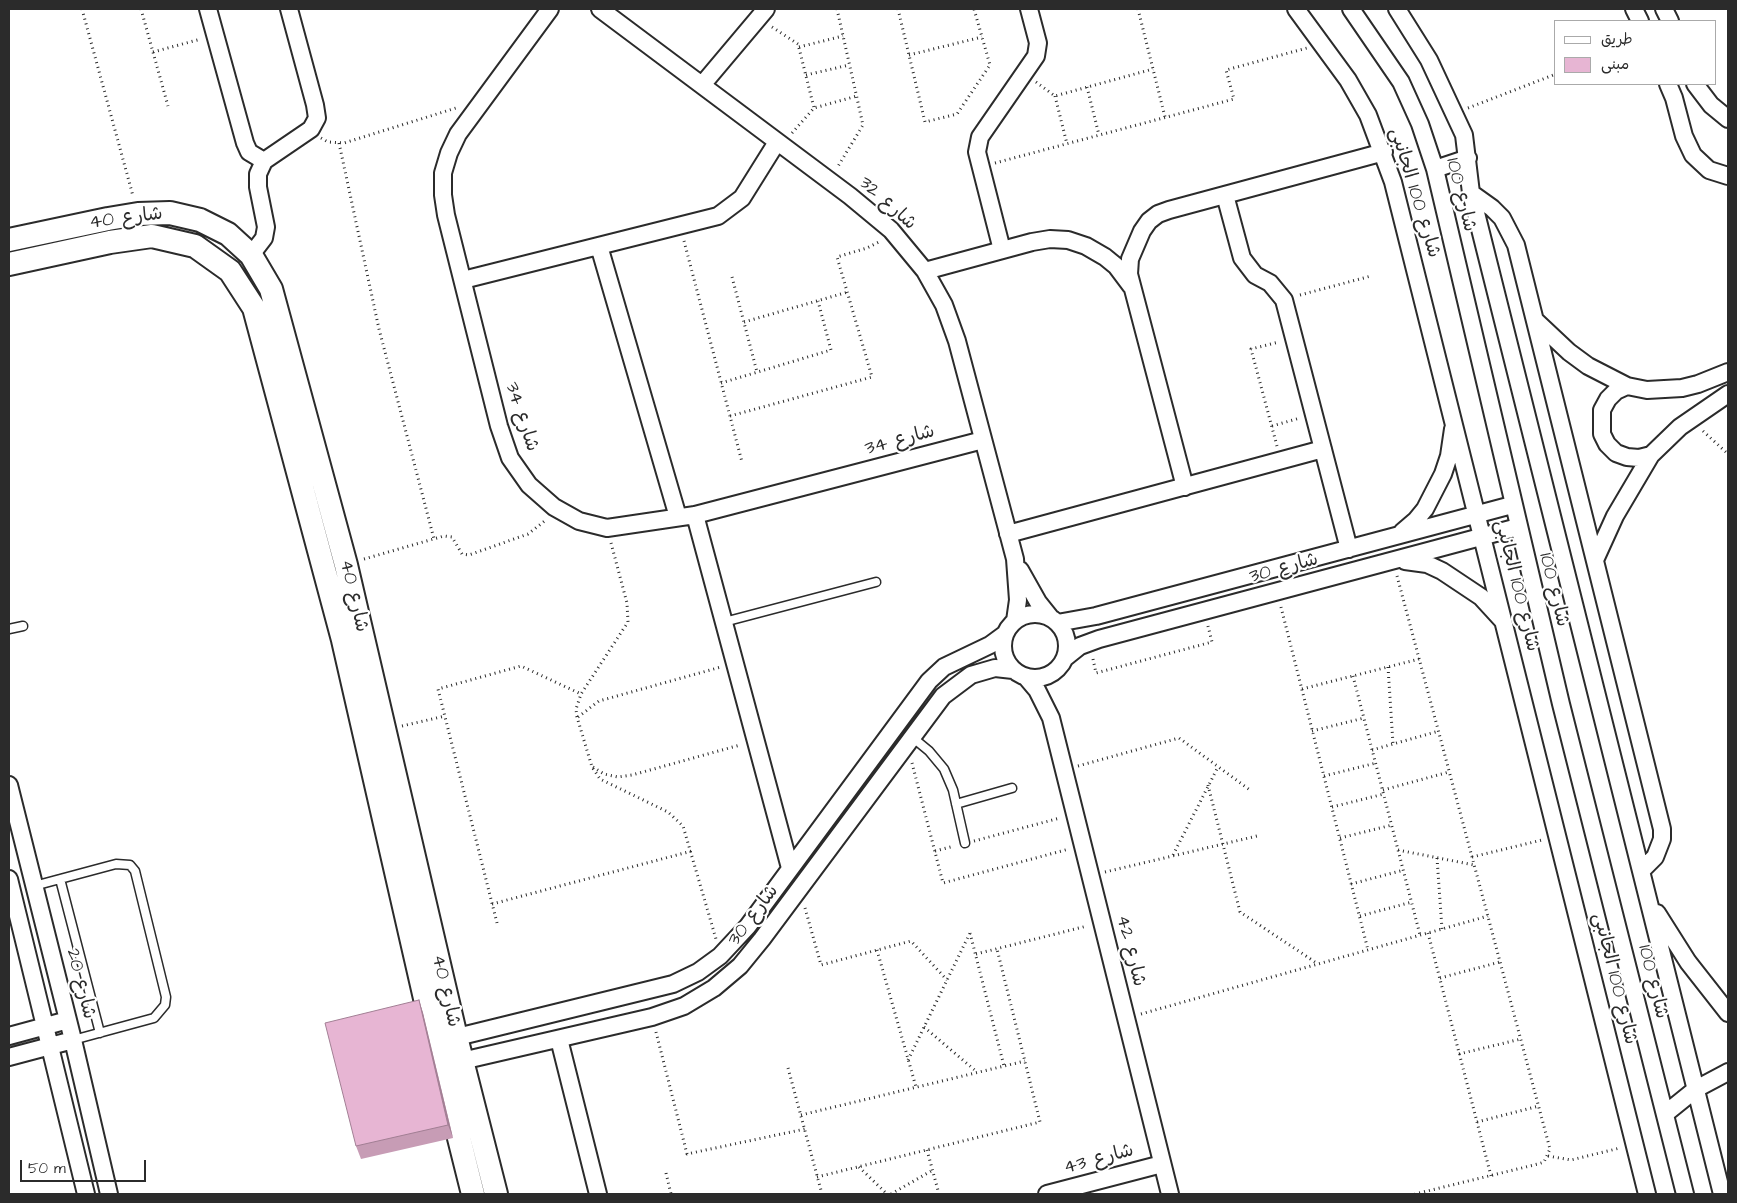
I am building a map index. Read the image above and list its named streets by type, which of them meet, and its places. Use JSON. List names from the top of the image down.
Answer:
{
  "streets": {
    "street": [
      "شارع 100 الجانبى",
      "شارع 100",
      "شارع 32",
      "شارع 40",
      "شارع 34",
      "شارع 30",
      "شارع 42",
      "شارع 20",
      "شارع 43"
    ]
  },
  "crossings": [
    ["شارع 100 الجانبى", "شارع 30"],
    ["شارع 100", "شارع 30"],
    ["شارع 32", "شارع 34"],
    ["شارع 32", "شارع 30"],
    ["شارع 32", "شارع 42"],
    ["شارع 40", "شارع 30"],
    ["شارع 30", "شارع 42"],
    ["شارع 42", "شارع 43"]
  ],
  "legend": ["طريق", "مبنى"],
  "scale_bar": "50 m"
}
